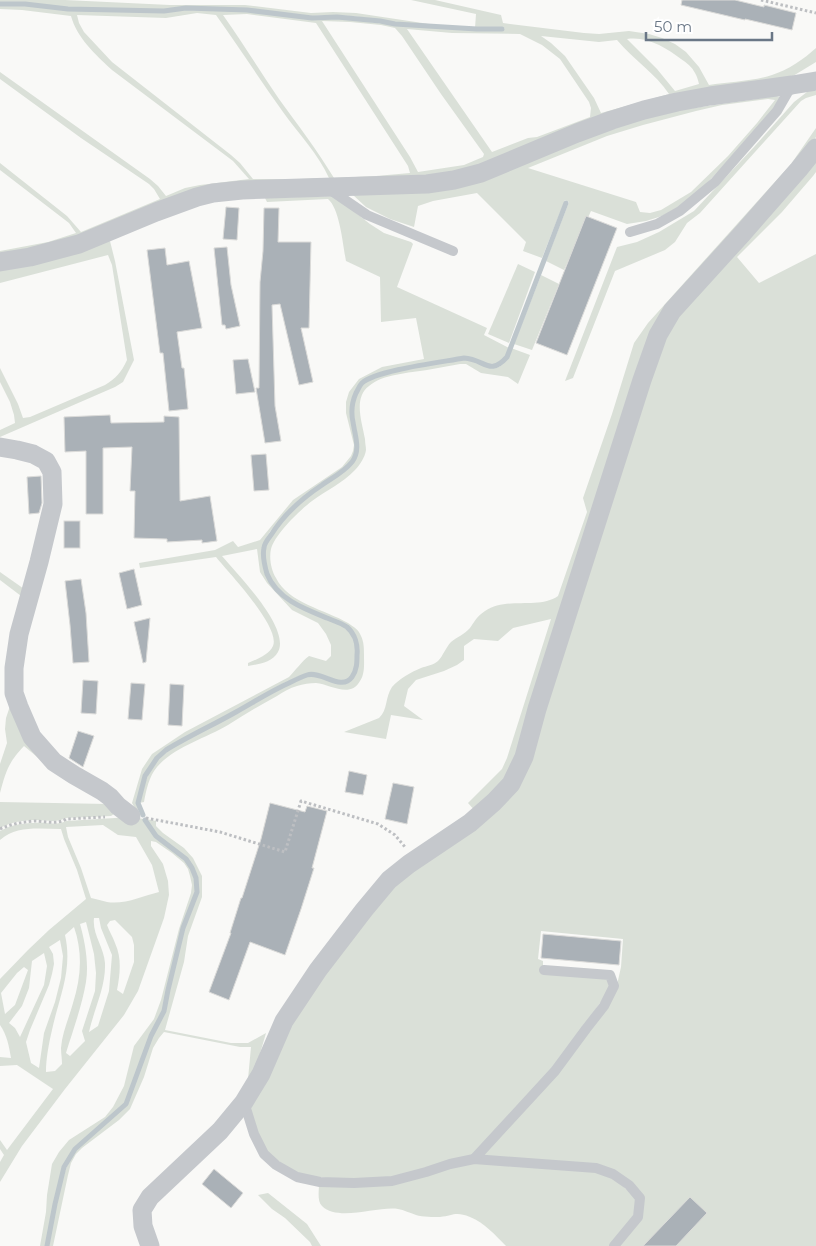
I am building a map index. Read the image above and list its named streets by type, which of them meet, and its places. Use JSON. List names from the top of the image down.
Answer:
{
  "scale_bar": "50 m"
}
